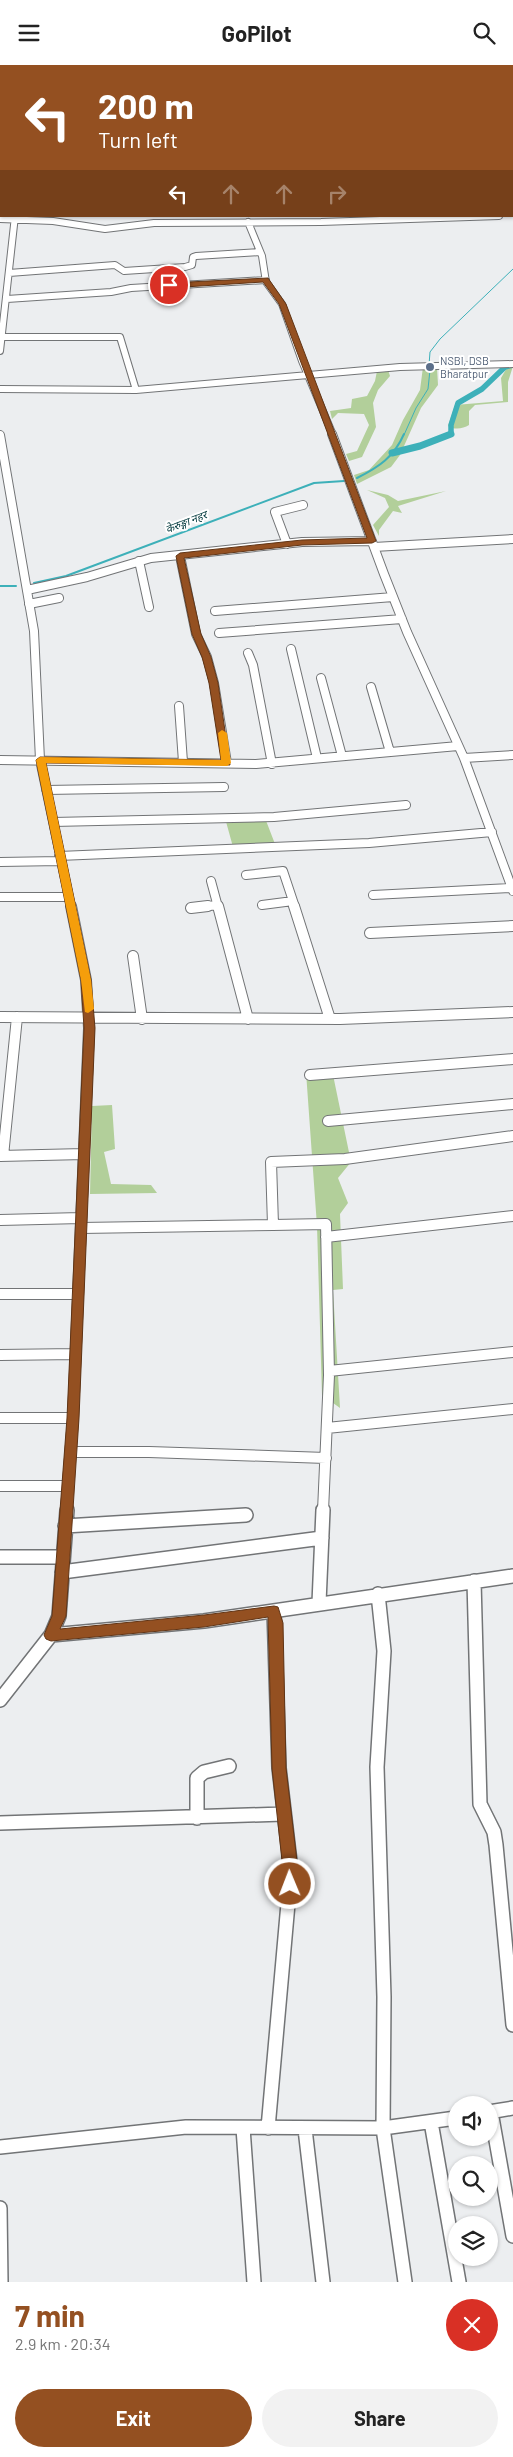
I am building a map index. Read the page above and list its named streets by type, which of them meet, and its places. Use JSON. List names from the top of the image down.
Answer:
{
  "water": ["केरुङ्गा नहर"],
  "places": ["NSBI, DSB Bharatpur"],
  "page": {
    "header": "GoPilot",
    "turn": ["200 m", "Turn left"],
    "heading": ["7 min", "2.9 km · 20:34"],
    "buttons": ["Exit", "Share"]
  }
}
